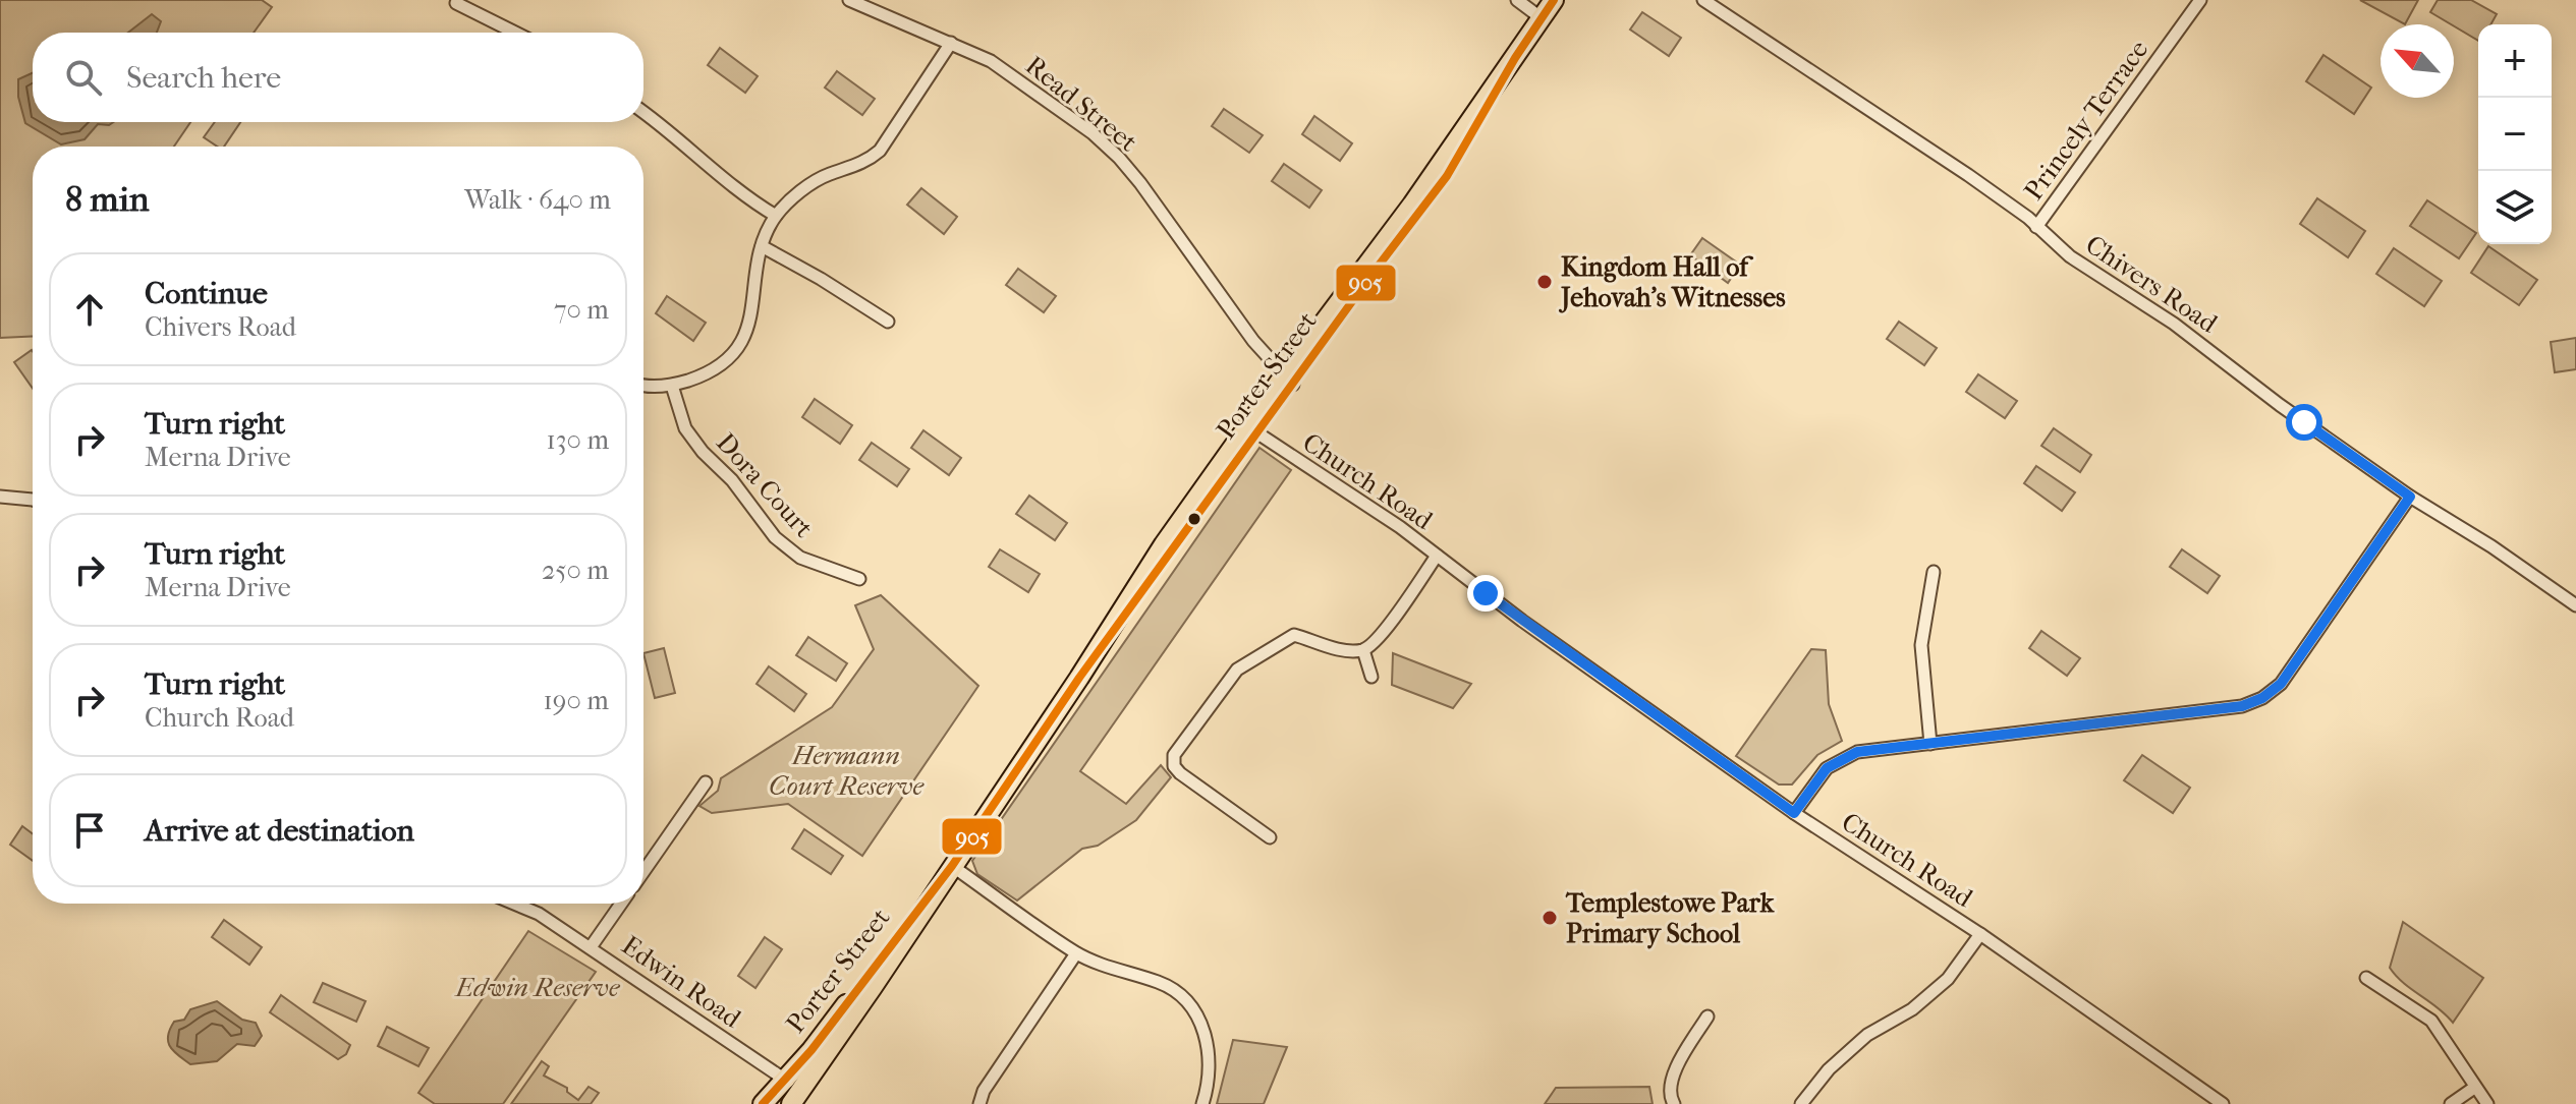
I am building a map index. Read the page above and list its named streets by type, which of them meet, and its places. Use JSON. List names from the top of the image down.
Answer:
{
  "streets": {
    "main road": ["Porter Street"],
    "street": [
      "Read Street",
      "Princely Terrace",
      "Chivers Road",
      "Church Road",
      "Dora Court",
      "Edwin Road"
    ]
  },
  "crossings": [
    ["Read Street", "Porter Street"],
    ["Princely Terrace", "Chivers Road"],
    ["Porter Street", "Church Road"],
    ["Porter Street", "Edwin Road"]
  ],
  "parks": ["Hermann Court Reserve", "Edwin Reserve"],
  "places": ["Kingdom Hall of Jehovah's Witnesses", "Templestowe Park Primary School"],
  "lines": ["transit line 905"],
  "north": "top left",
  "page": {
    "map_buttons": ["+", "−"],
    "search": "Search here",
    "heading": ["8 min", "Walk · 640 m"],
    "list": [
      ["Continue", "Chivers Road", "70 m"],
      ["Turn right", "Merna Drive", "130 m"],
      ["Turn right", "Merna Drive", "250 m"],
      ["Turn right", "Church Road", "190 m"],
      "Arrive at destination"
    ]
  }
}
